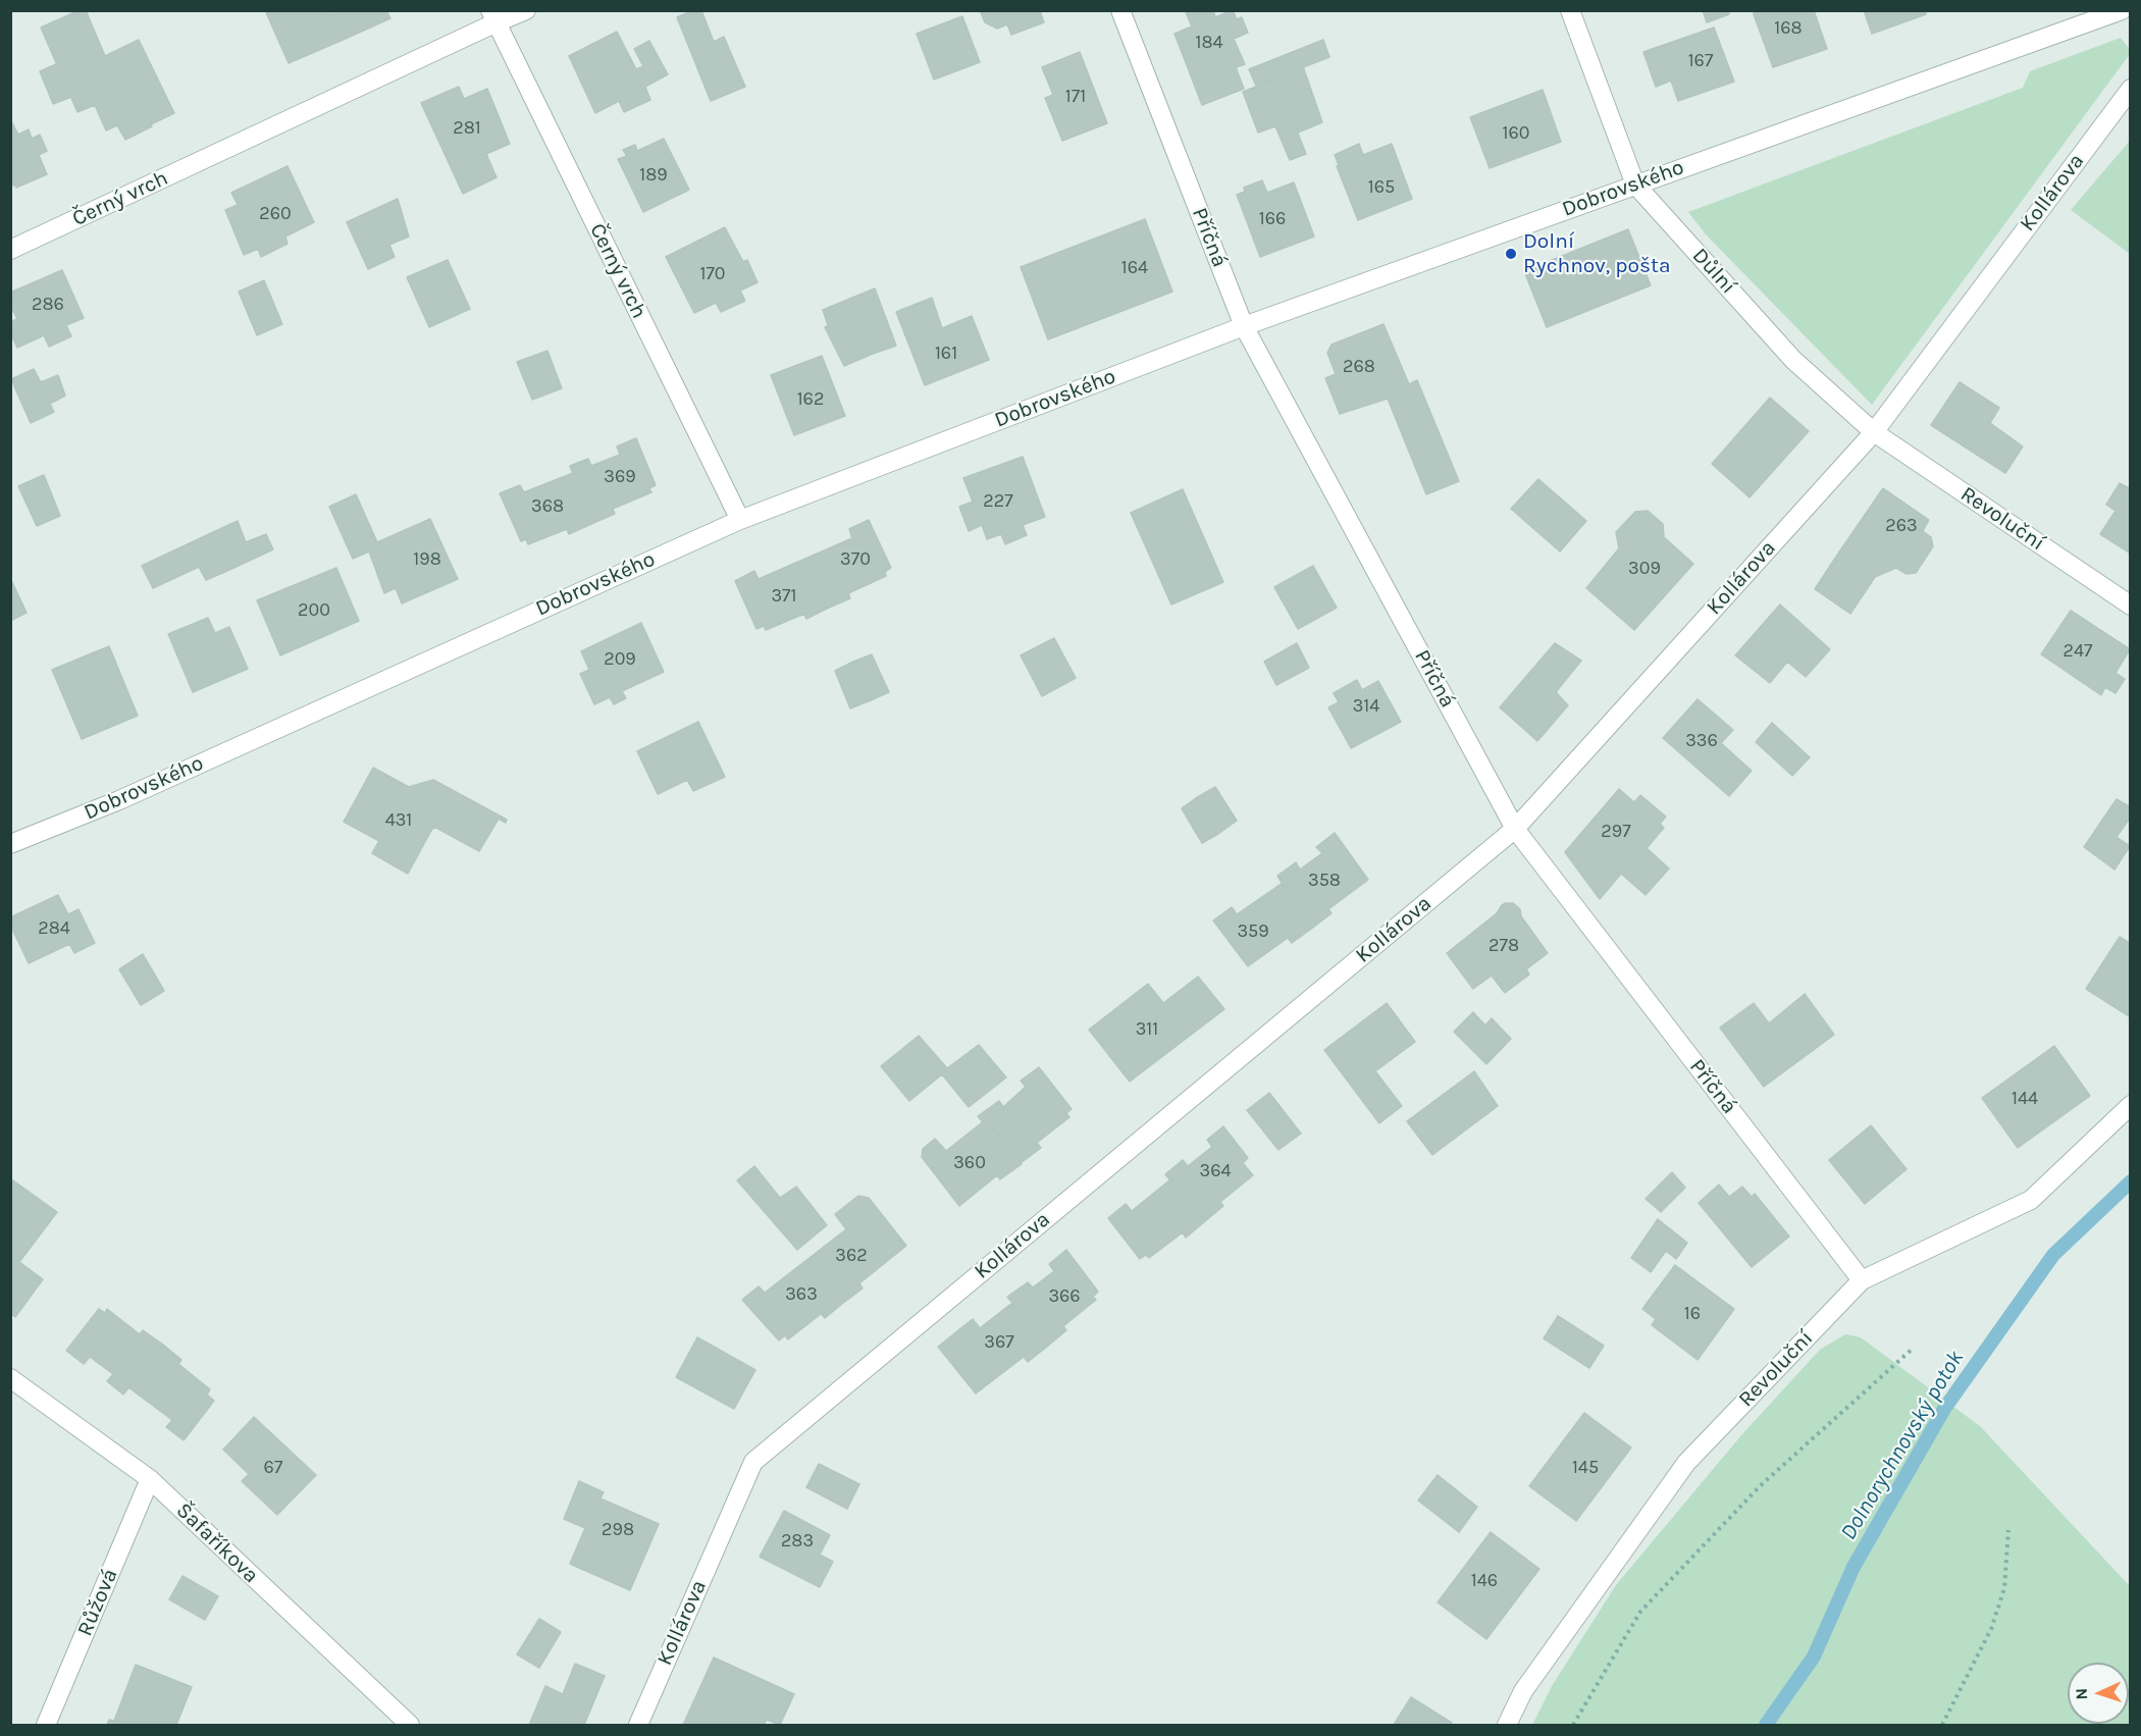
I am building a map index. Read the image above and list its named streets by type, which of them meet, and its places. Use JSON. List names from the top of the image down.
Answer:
{
  "streets": {
    "street": [
      "Dobrovského",
      "Kollárova",
      "Černý vrch",
      "Příčná",
      "Důlní",
      "Revoluční",
      "Šafaříkova",
      "Růžová"
    ]
  },
  "crossings": [
    ["Dobrovského", "Černý vrch"],
    ["Dobrovského", "Příčná"],
    ["Dobrovského", "Důlní"],
    ["Kollárova", "Příčná"],
    ["Kollárova", "Důlní"],
    ["Kollárova", "Revoluční"],
    ["Příčná", "Revoluční"],
    ["Důlní", "Revoluční"],
    ["Šafaříkova", "Růžová"]
  ],
  "water": ["Dolnorychnovský potok"],
  "places": ["Dolní Rychnov, pošta"],
  "house_numbers": [
    "168",
    "184",
    "167",
    "171",
    "281",
    "160",
    "189",
    "165",
    "260",
    "166",
    "164",
    "170",
    "286",
    "161",
    "268",
    "162",
    "369",
    "227",
    "368",
    "263",
    "198",
    "370",
    "309",
    "371",
    "200",
    "247",
    "209",
    "314",
    "336",
    "431",
    "297",
    "358",
    "284",
    "359",
    "278",
    "311",
    "144",
    "360",
    "364",
    "362",
    "363",
    "366",
    "16",
    "367",
    "67",
    "145",
    "298",
    "283",
    "146"
  ],
  "north": "left"
}
